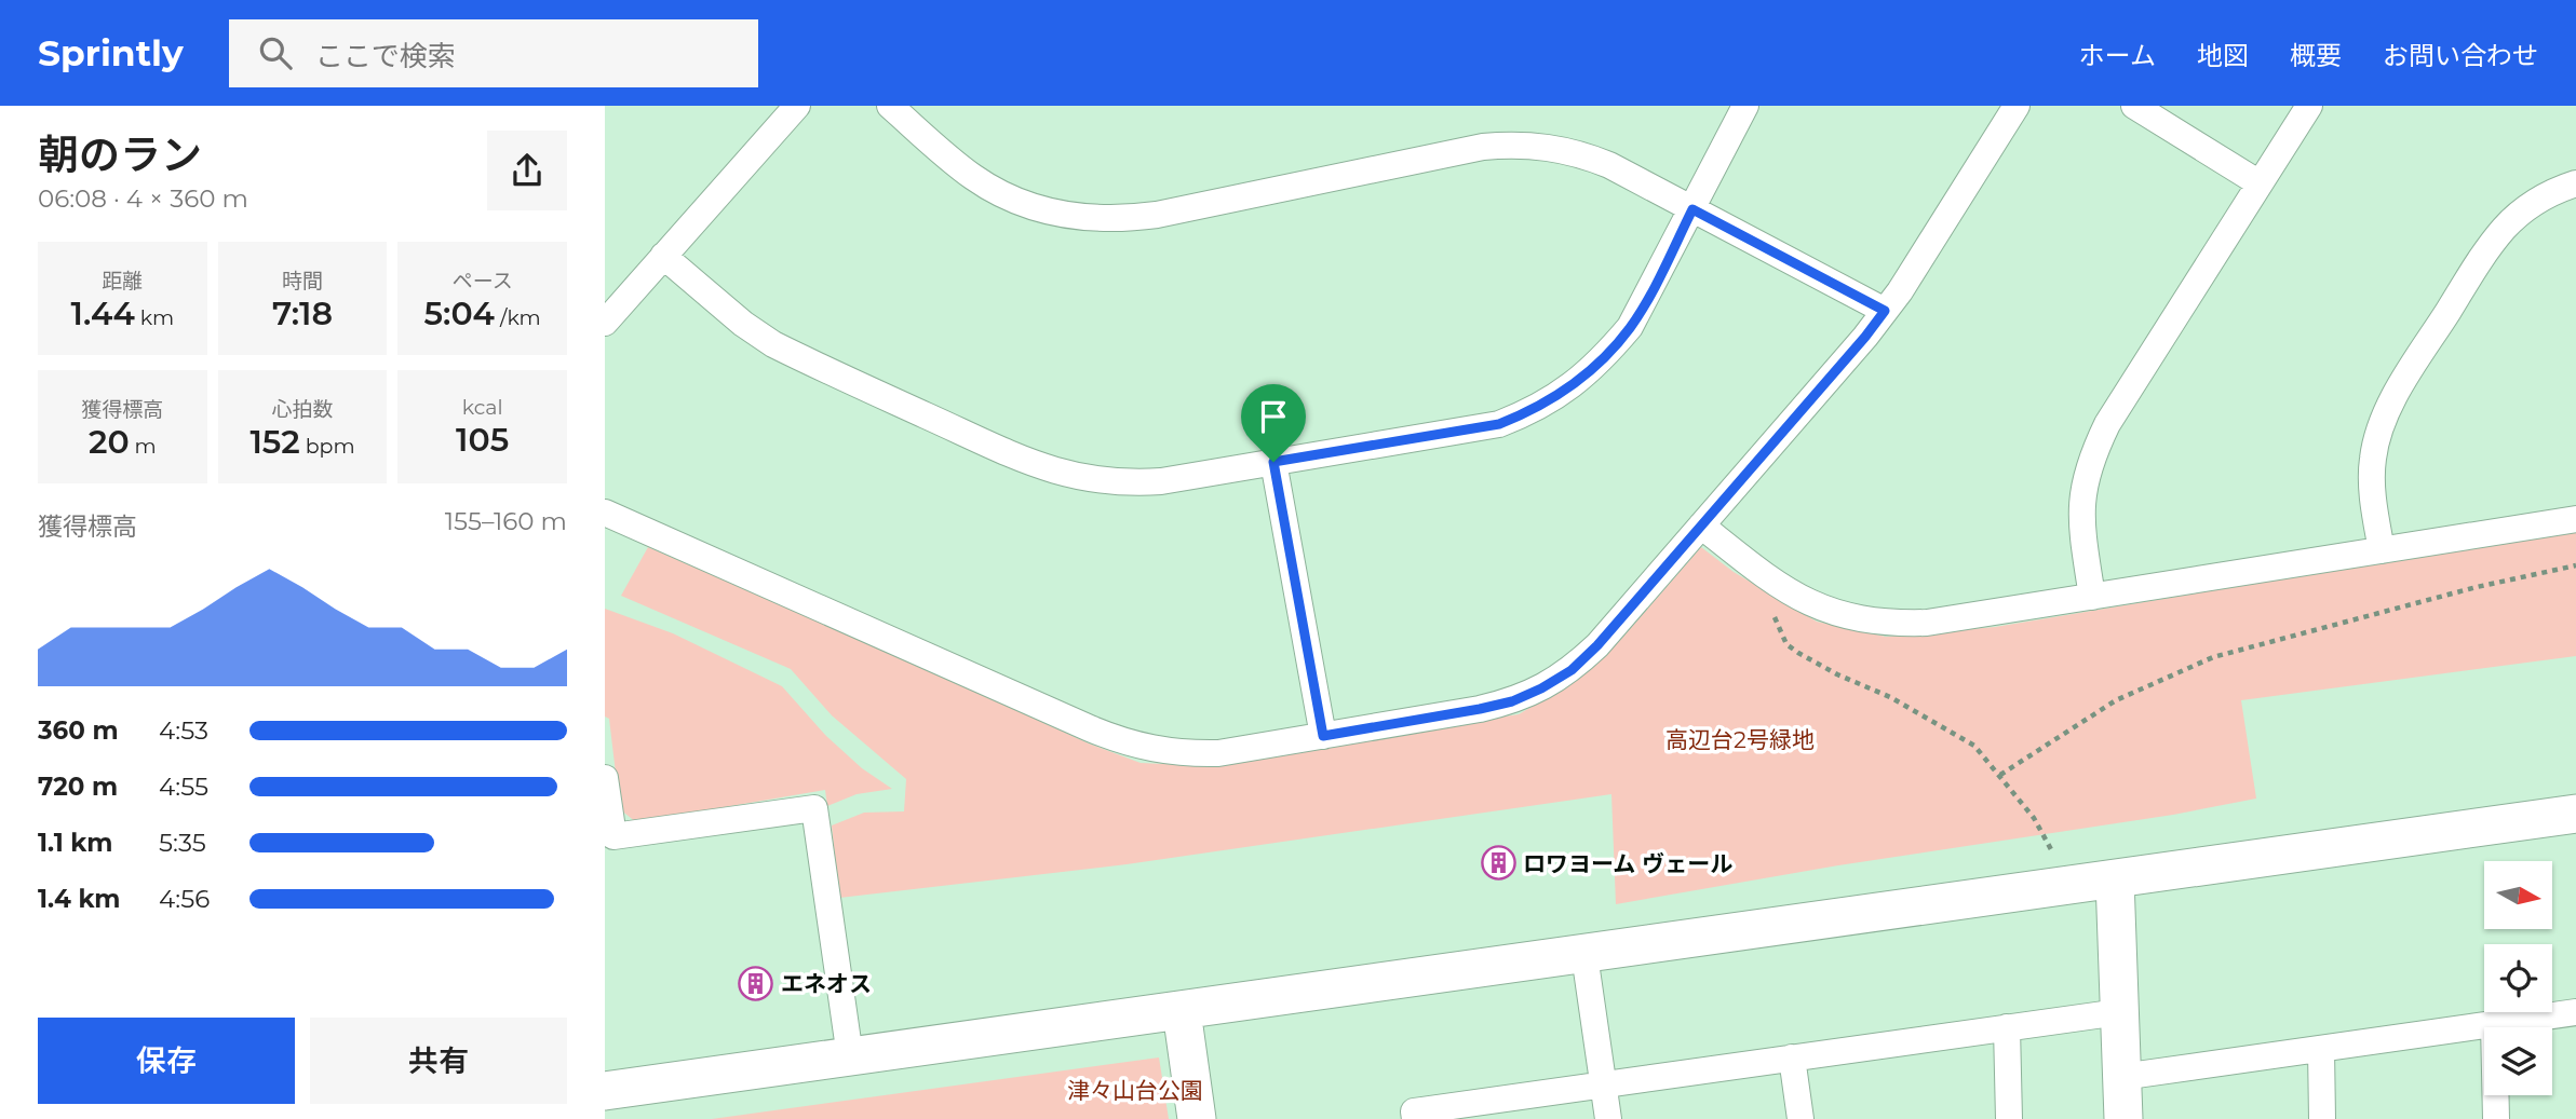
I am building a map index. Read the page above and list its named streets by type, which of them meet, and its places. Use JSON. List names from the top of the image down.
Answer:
{
  "parks": ["高辺台2号緑地", "津々山台公園"],
  "places": {
    "building": ["ロワヨーム ヴェール", "エネオス"]
  },
  "north": "right",
  "page": {
    "header": "Sprintly",
    "search": "ここで検索",
    "nav": [
      "ホーム",
      "地図",
      "概要",
      "お問い合わせ"
    ],
    "heading": ["朝のラン", "06:08 · 4 × 360 m"],
    "stats": [
      ["距離", "1.44 km"],
      ["時間", "7:18"],
      ["ペース", "5:04 /km"],
      ["獲得標高", "20 m"],
      ["心拍数", "152 bpm"],
      ["kcal", "105"]
    ],
    "chart": ["獲得標高", "155–160 m"],
    "list": [
      {
        "name": "360 m",
        "note": "4:53"
      },
      {
        "name": "720 m",
        "note": "4:55"
      },
      {
        "name": "1.1 km",
        "note": "5:35"
      },
      {
        "name": "1.4 km",
        "note": "4:56"
      }
    ],
    "buttons": ["保存", "共有"]
  }
}
